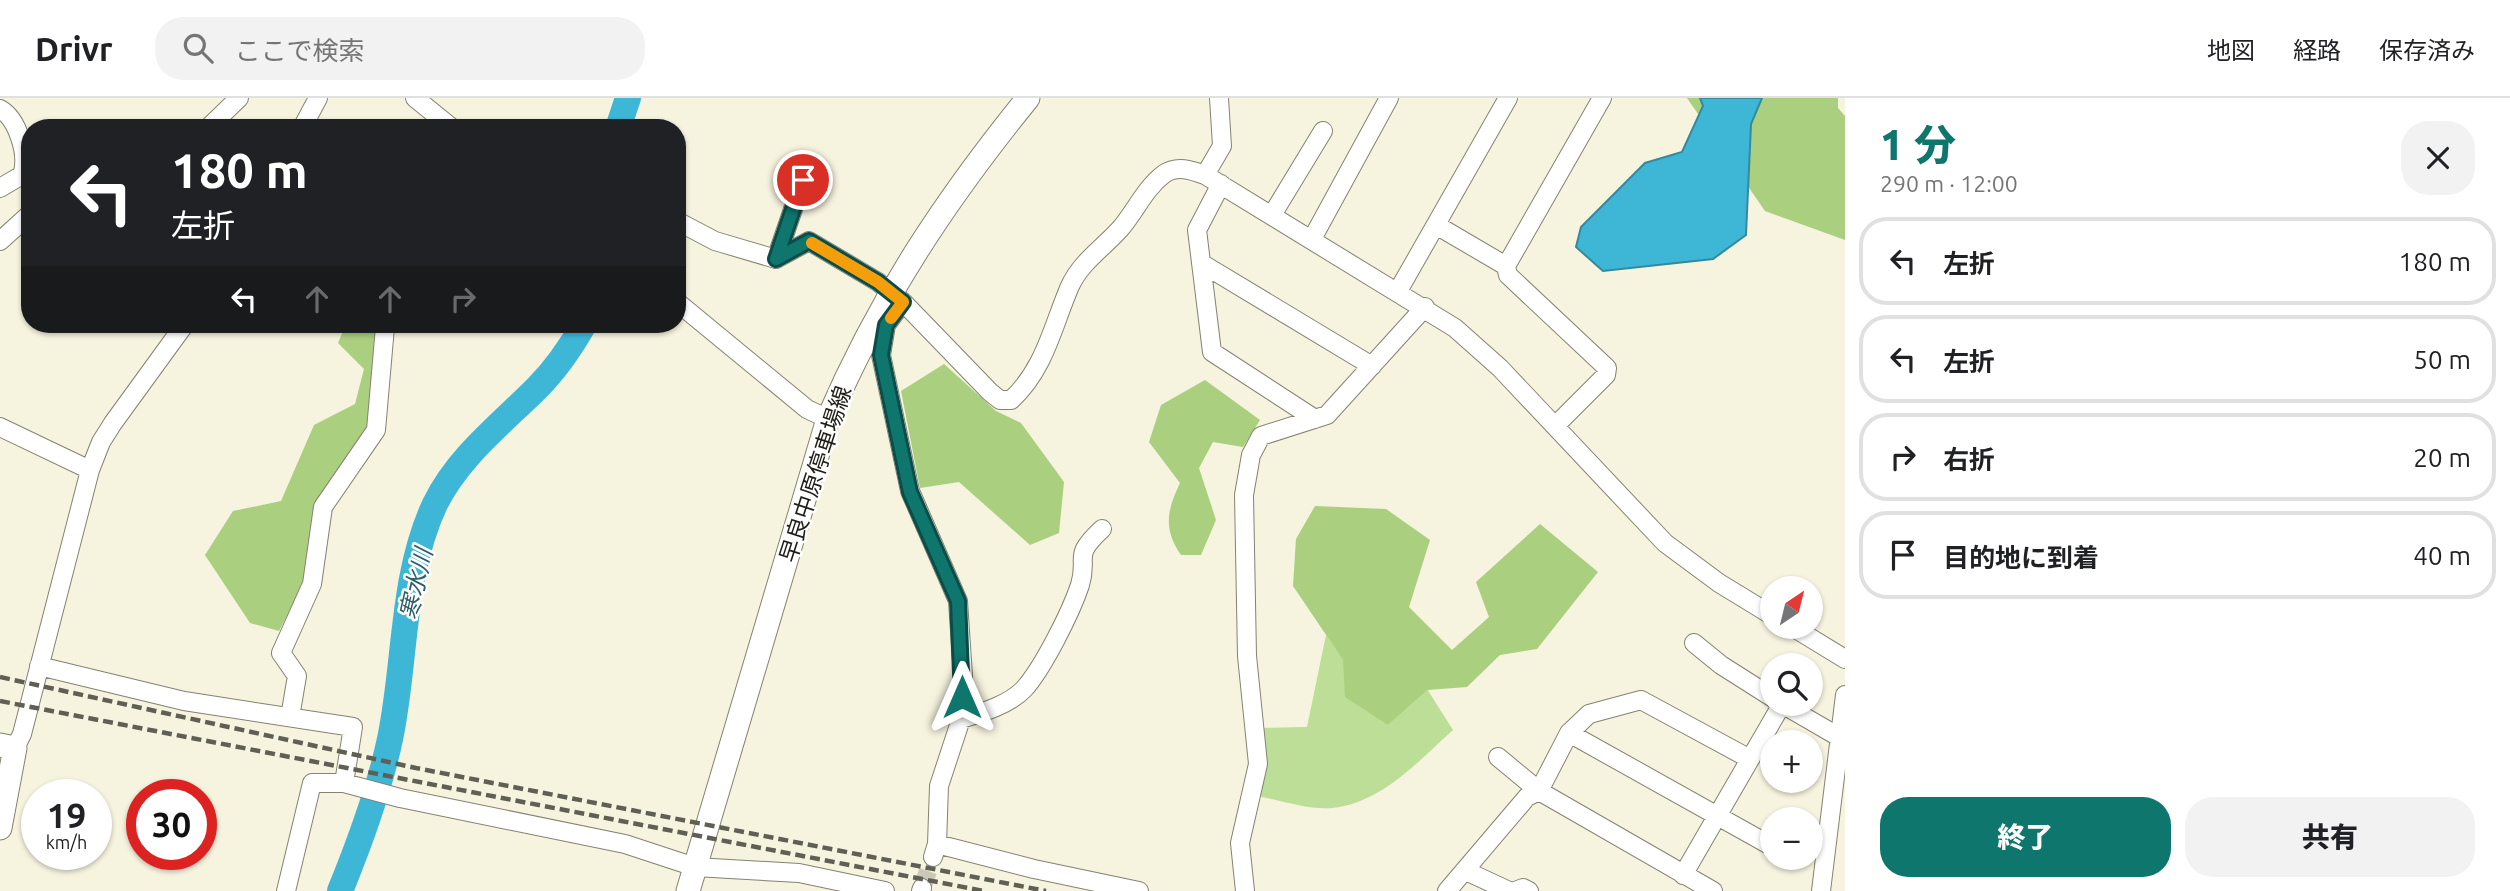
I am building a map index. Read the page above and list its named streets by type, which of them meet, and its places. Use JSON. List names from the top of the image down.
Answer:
{
  "streets": {
    "main road": ["早良中原停車場線"]
  },
  "water": ["寒水川"],
  "north": "top right",
  "page": {
    "header": "Drivr",
    "search": "ここで検索",
    "nav": ["地図", "経路", "保存済み"],
    "heading": ["1 分", "290 m · 12:00"],
    "turn": ["180 m", "左折"],
    "list": [
      {
        "name": "左折",
        "value": "180 m"
      },
      {
        "name": "左折",
        "value": "50 m"
      },
      {
        "name": "右折",
        "value": "20 m"
      },
      {
        "name": "目的地に到着",
        "value": "40 m"
      }
    ],
    "map_buttons": ["+", "−"],
    "speed": "19 km/h",
    "limit": "30",
    "buttons": ["終了", "共有"]
  }
}
